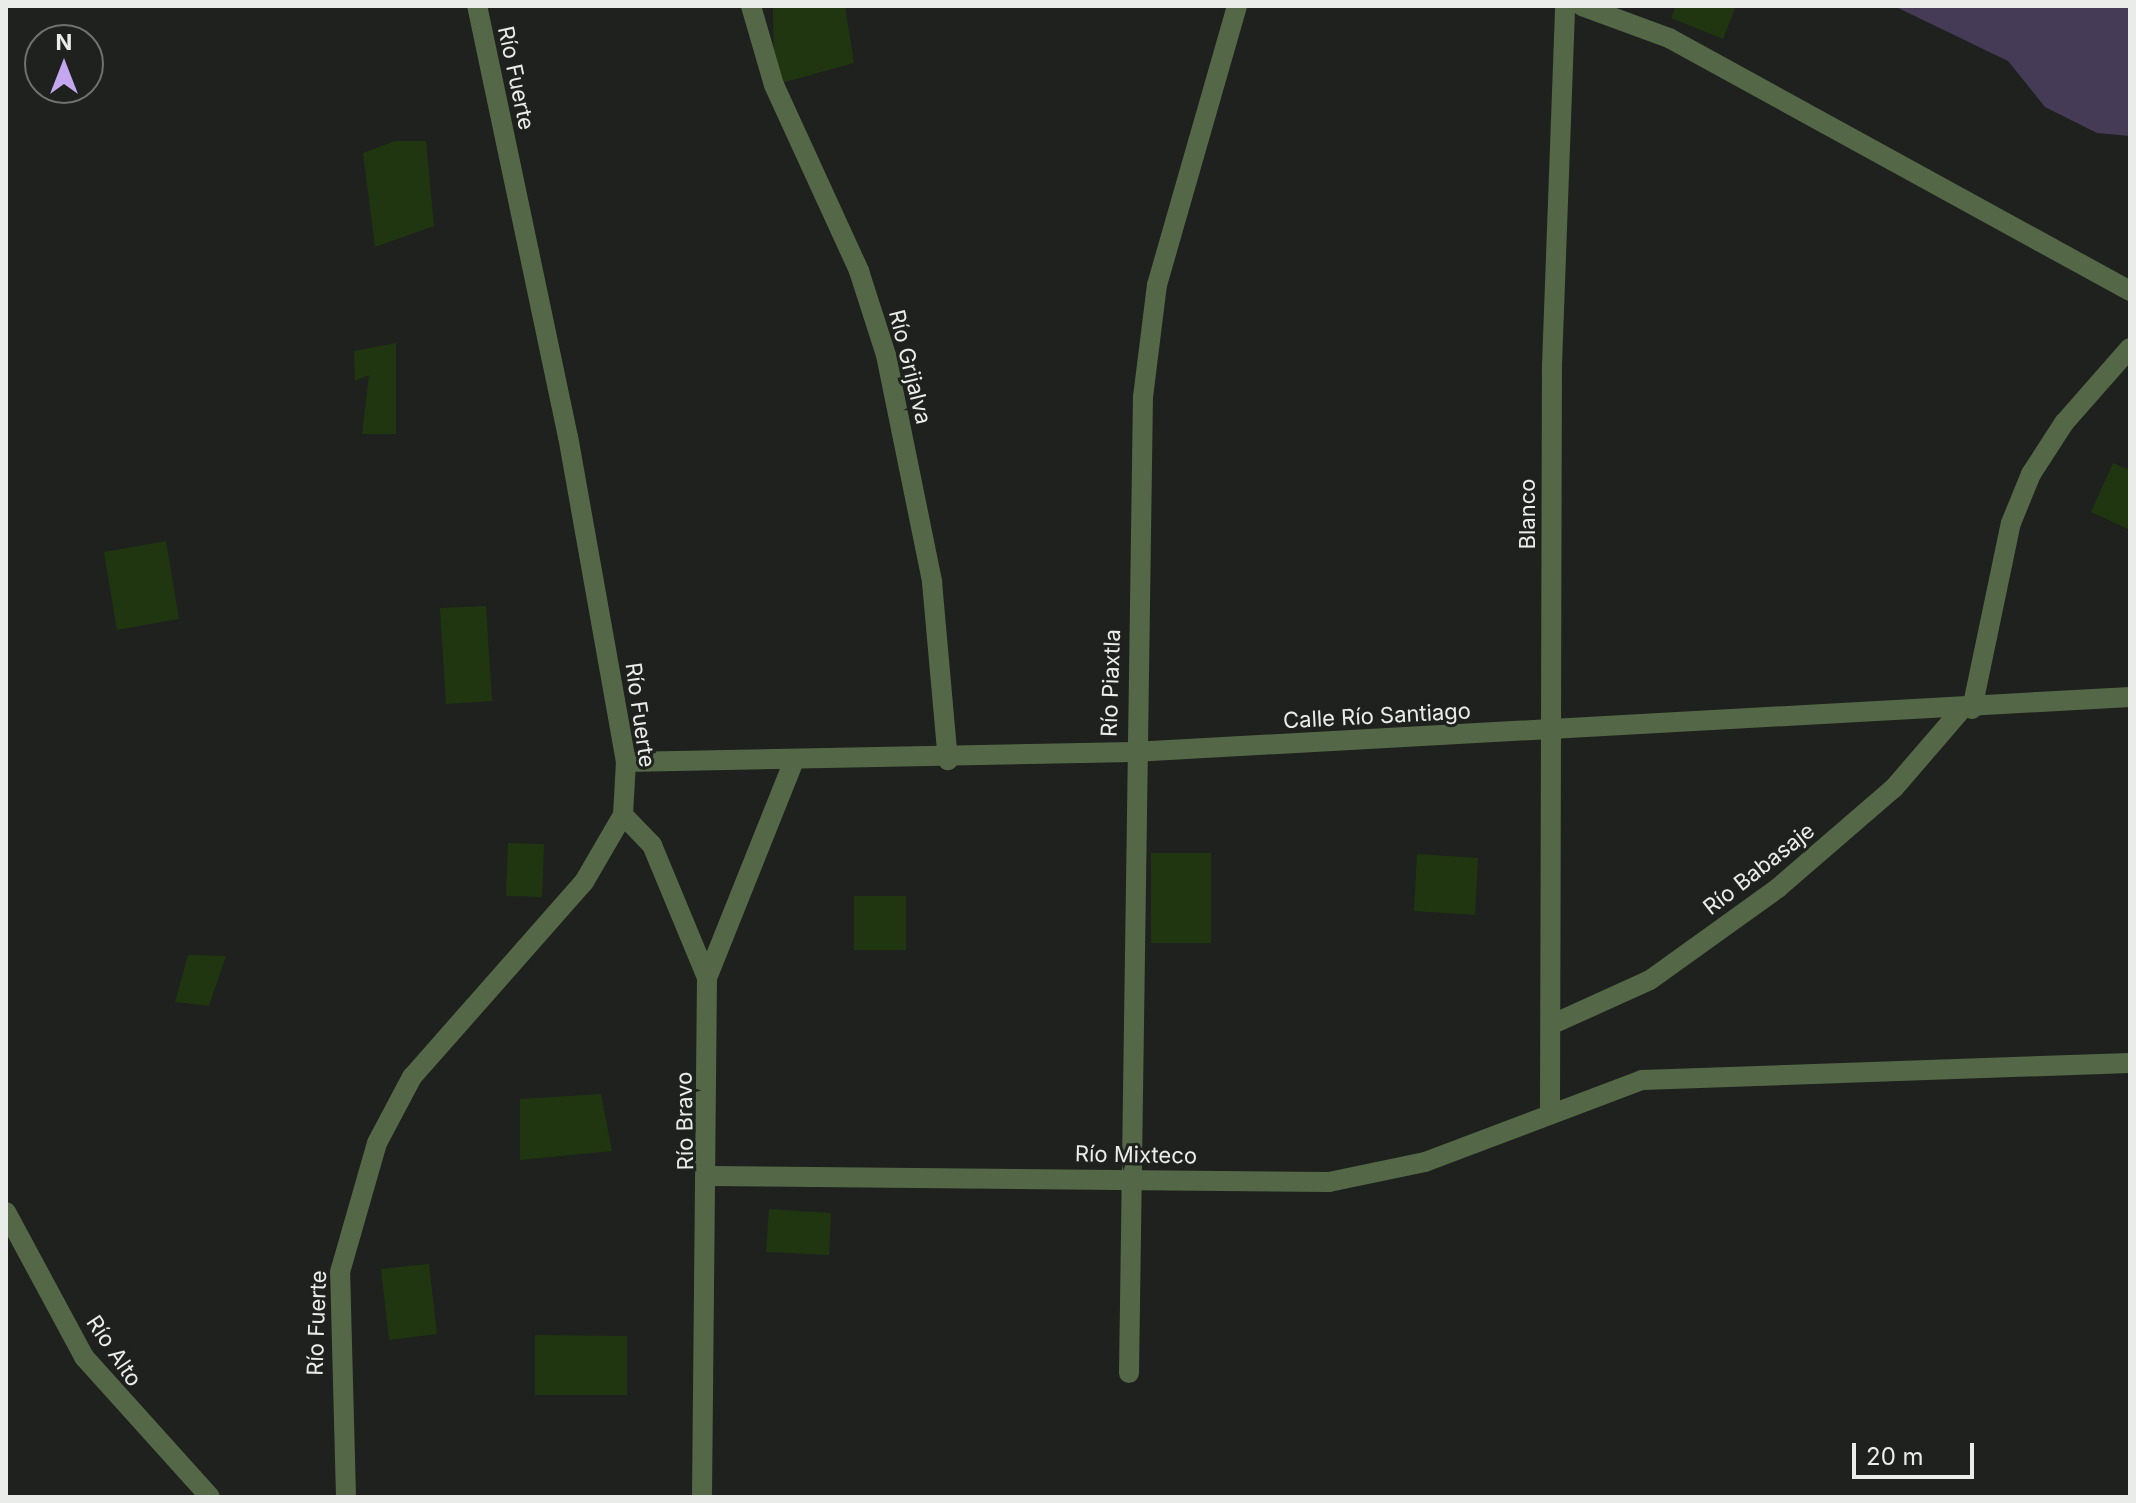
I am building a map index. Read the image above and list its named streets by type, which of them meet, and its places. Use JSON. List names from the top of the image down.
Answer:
{
  "streets": {
    "street": [
      "Río Fuerte",
      "Río Grijalva",
      "Blanco",
      "Río Piaxtla",
      "Calle Río Santiago",
      "Río Babasaje",
      "Río Bravo",
      "Río Mixteco",
      "Río Alto"
    ]
  },
  "crossings": [
    ["Río Fuerte", "Calle Río Santiago"],
    ["Río Grijalva", "Calle Río Santiago"],
    ["Blanco", "Calle Río Santiago"],
    ["Blanco", "Río Babasaje"],
    ["Blanco", "Río Mixteco"],
    ["Río Piaxtla", "Calle Río Santiago"],
    ["Río Piaxtla", "Río Mixteco"],
    ["Calle Río Santiago", "Río Babasaje"],
    ["Calle Río Santiago", "Río Bravo"],
    ["Río Bravo", "Río Mixteco"]
  ],
  "scale_bar": "20 m",
  "north": "top"
}
